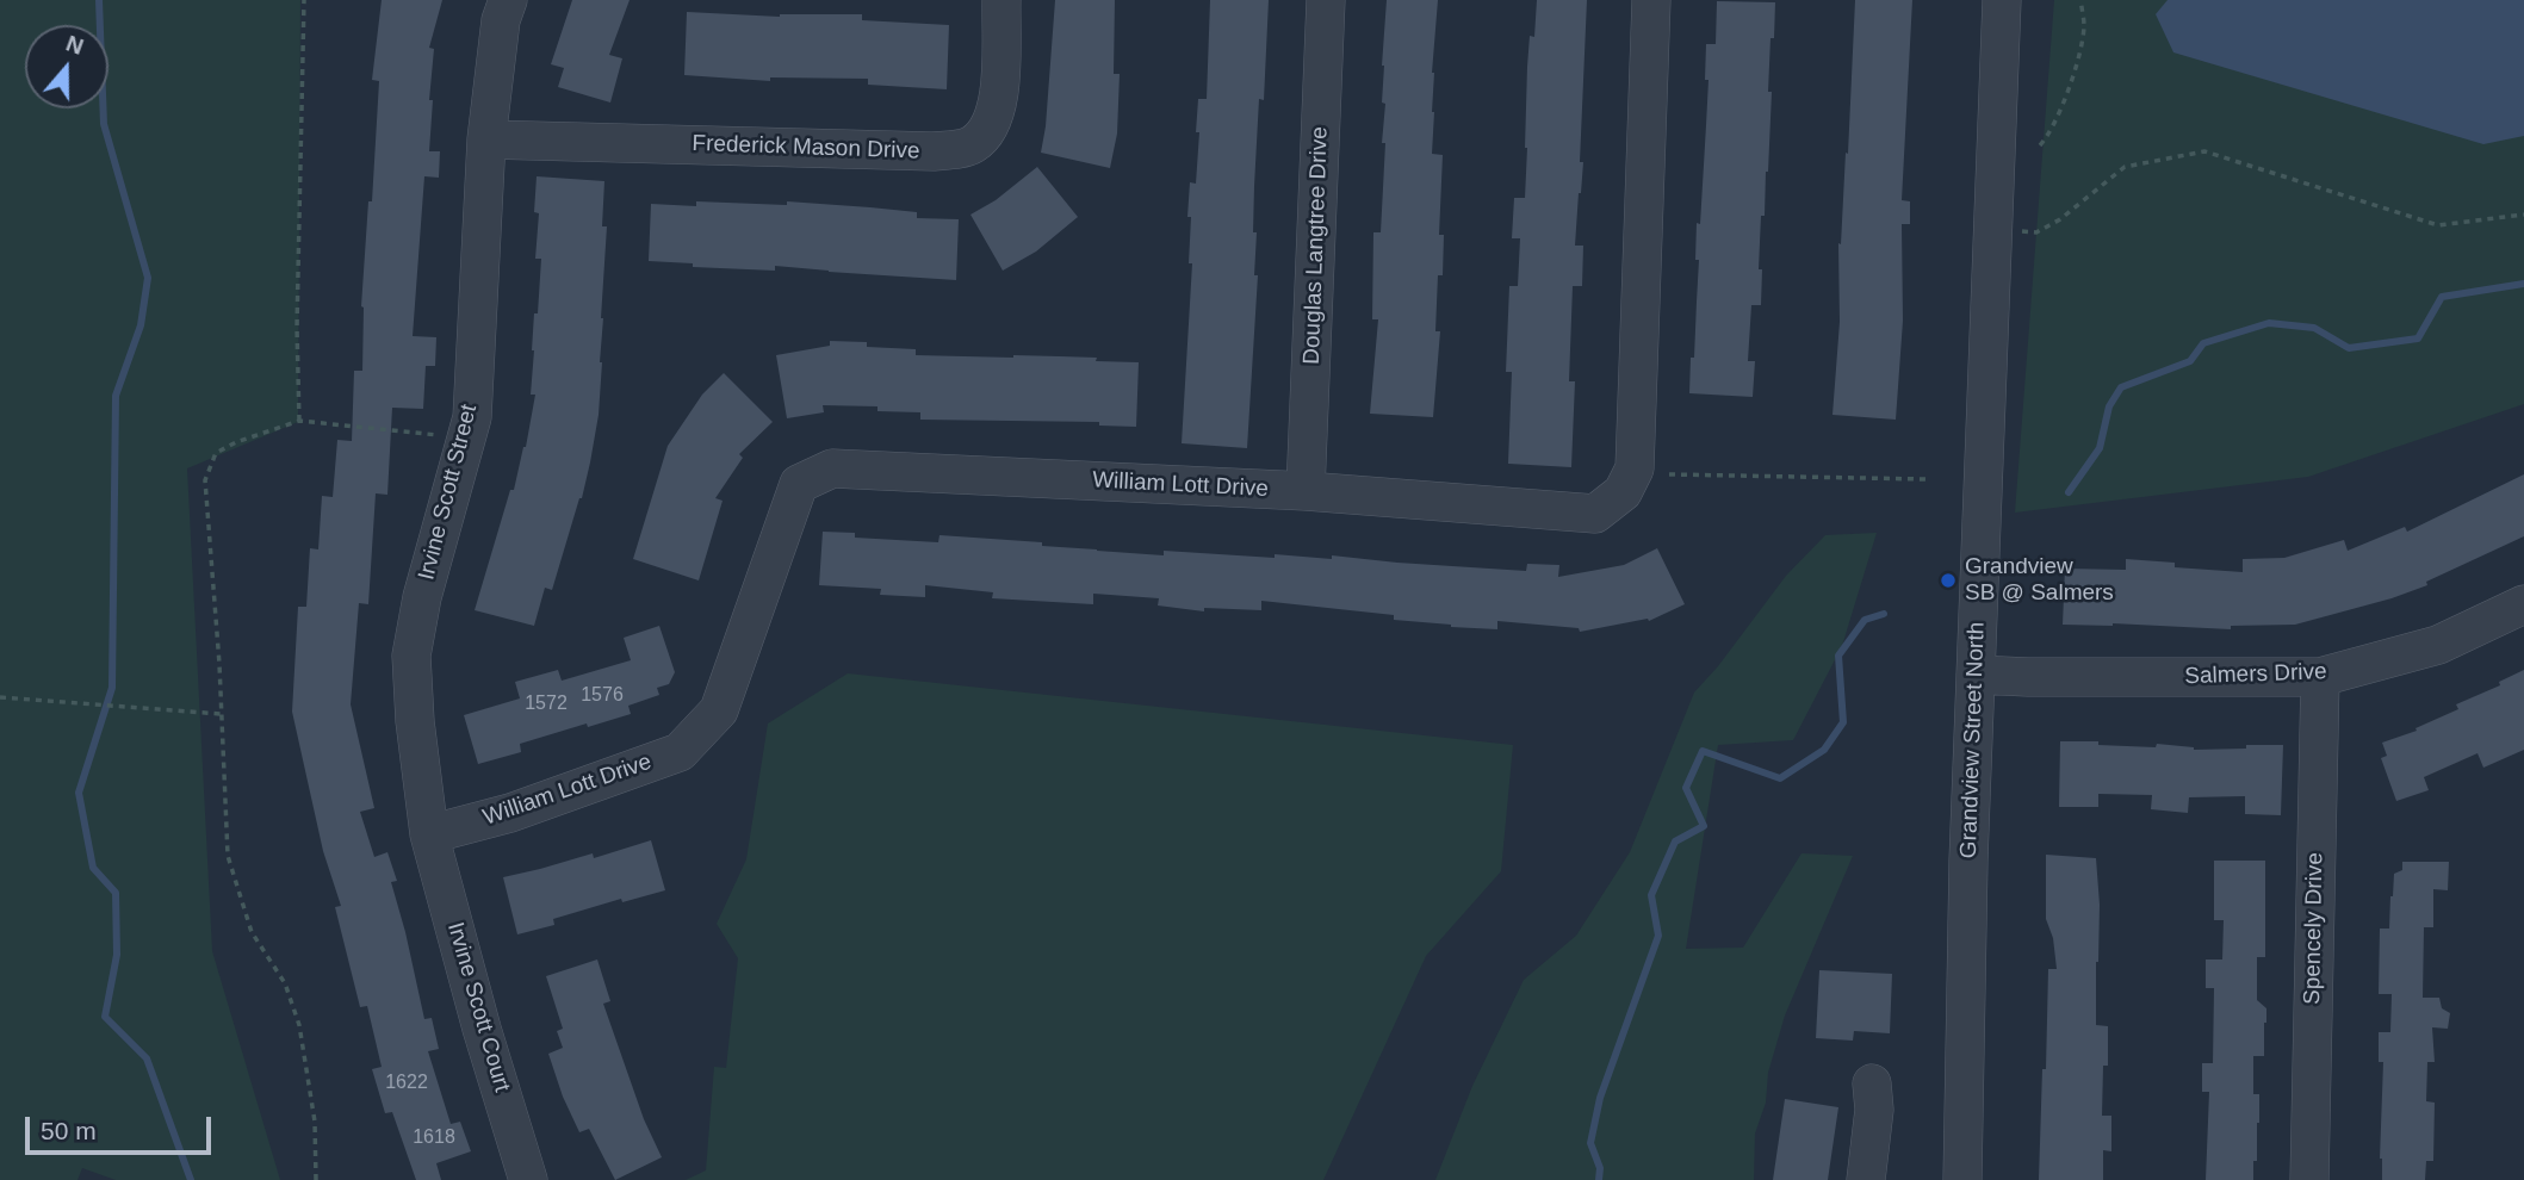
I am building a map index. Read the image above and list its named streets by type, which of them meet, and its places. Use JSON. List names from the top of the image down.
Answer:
{
  "streets": {
    "street": [
      "Frederick Mason Drive",
      "Douglas Langtree Drive",
      "William Lott Drive",
      "Irvine Scott Street",
      "Salmers Drive",
      "Grandview Street North",
      "Spencely Drive",
      "Irvine Scott Court"
    ]
  },
  "crossings": [
    ["Frederick Mason Drive", "Irvine Scott Street"],
    ["Douglas Langtree Drive", "William Lott Drive"],
    ["William Lott Drive", "Irvine Scott Street"],
    ["William Lott Drive", "Irvine Scott Court"],
    ["Irvine Scott Street", "Irvine Scott Court"],
    ["Salmers Drive", "Grandview Street North"],
    ["Salmers Drive", "Spencely Drive"]
  ],
  "places": ["Grandview SB @ Salmers"],
  "house_numbers": [
    "1576",
    "1572",
    "1622",
    "1618"
  ],
  "scale_bar": "50 m",
  "north": "top"
}
